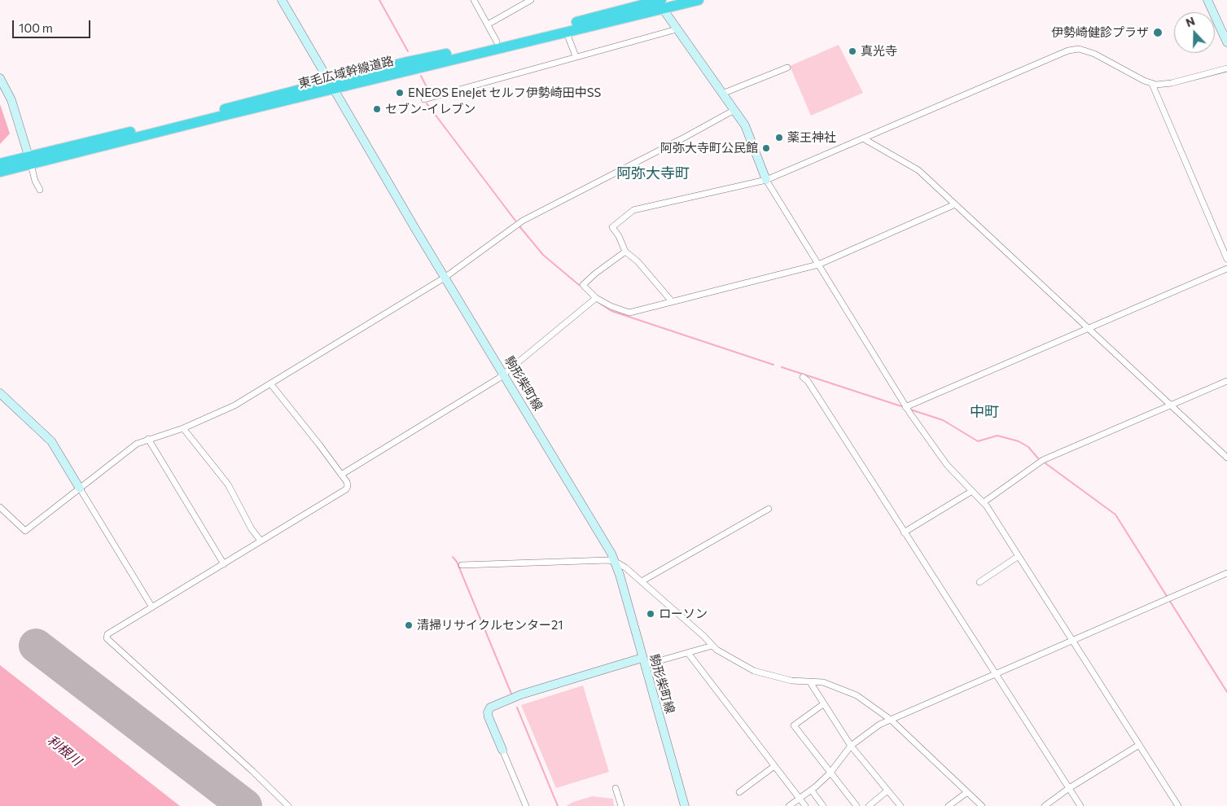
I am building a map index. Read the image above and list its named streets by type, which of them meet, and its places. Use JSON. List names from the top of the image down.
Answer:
{
  "streets": {
    "highway": ["東毛広域幹線道路"],
    "main road": ["駒形柴町線"]
  },
  "crossings": [
    ["東毛広域幹線道路", "駒形柴町線"]
  ],
  "districts": ["阿弥大寺町", "中町"],
  "water": ["利根川"],
  "places": [
    "伊勢崎健診プラザ",
    "真光寺",
    "ENEOS EneJet セルフ伊勢崎田中SS",
    "セブン-イレブン",
    "薬王神社",
    "阿弥大寺町公民館",
    "ローソン",
    "清掃リサイクルセンター21"
  ],
  "scale_bar": "100 m",
  "north": "top"
}
